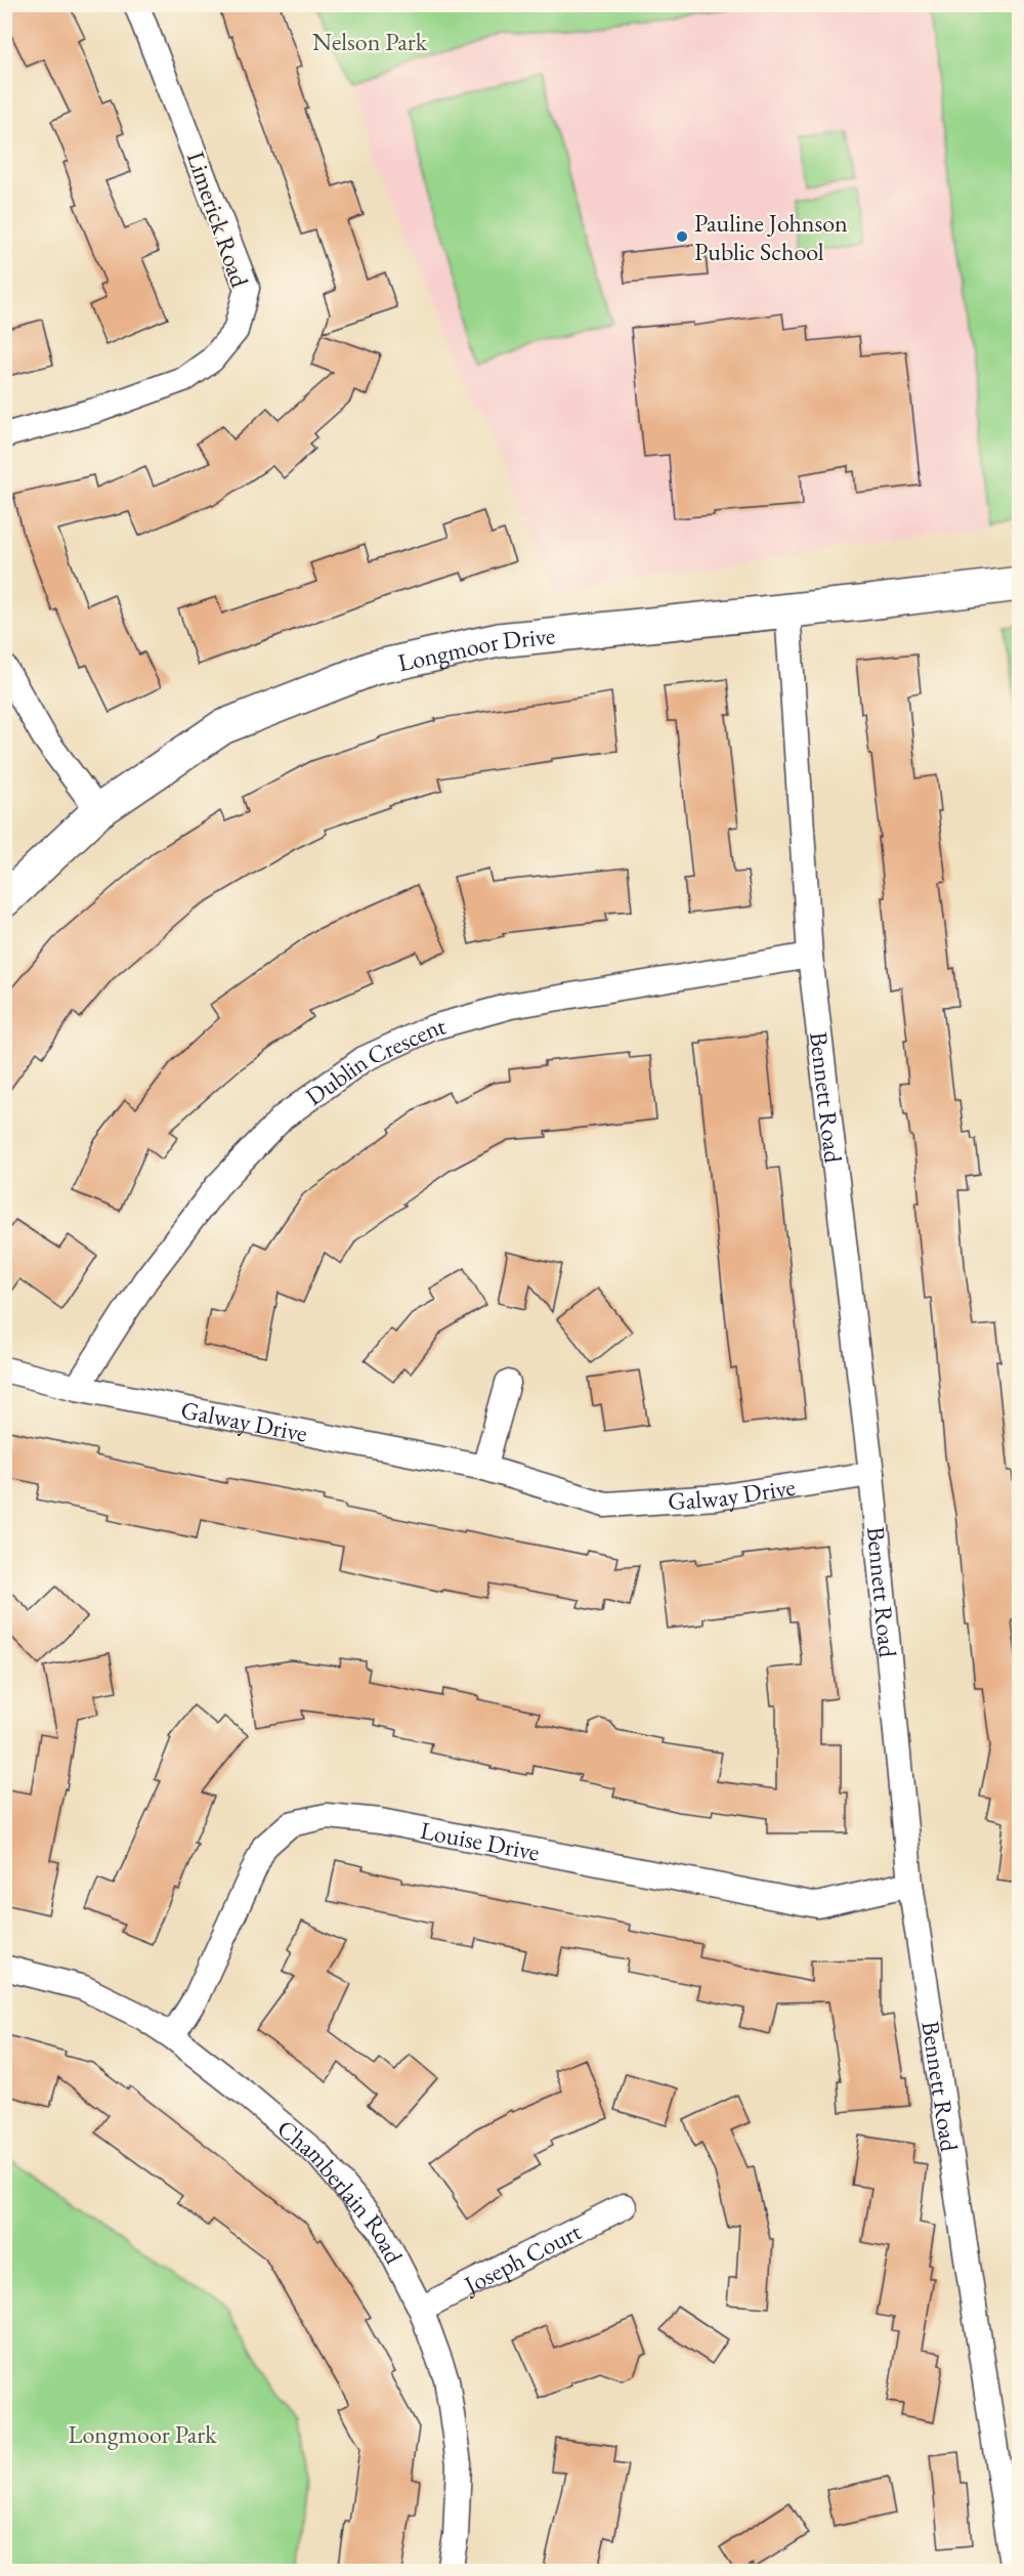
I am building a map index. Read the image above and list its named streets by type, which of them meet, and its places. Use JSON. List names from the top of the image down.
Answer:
{
  "streets": {
    "street": [
      "Limerick Road",
      "Longmoor Drive",
      "Dublin Crescent",
      "Bennett Road",
      "Galway Drive",
      "Louise Drive",
      "Chamberlain Road",
      "Joseph Court"
    ]
  },
  "crossings": [
    ["Longmoor Drive", "Bennett Road"],
    ["Dublin Crescent", "Bennett Road"],
    ["Dublin Crescent", "Galway Drive"],
    ["Bennett Road", "Galway Drive"],
    ["Bennett Road", "Louise Drive"],
    ["Louise Drive", "Chamberlain Road"],
    ["Chamberlain Road", "Joseph Court"]
  ],
  "parks": ["Nelson Park", "Longmoor Park"],
  "places": ["Pauline Johnson Public School"]
}
